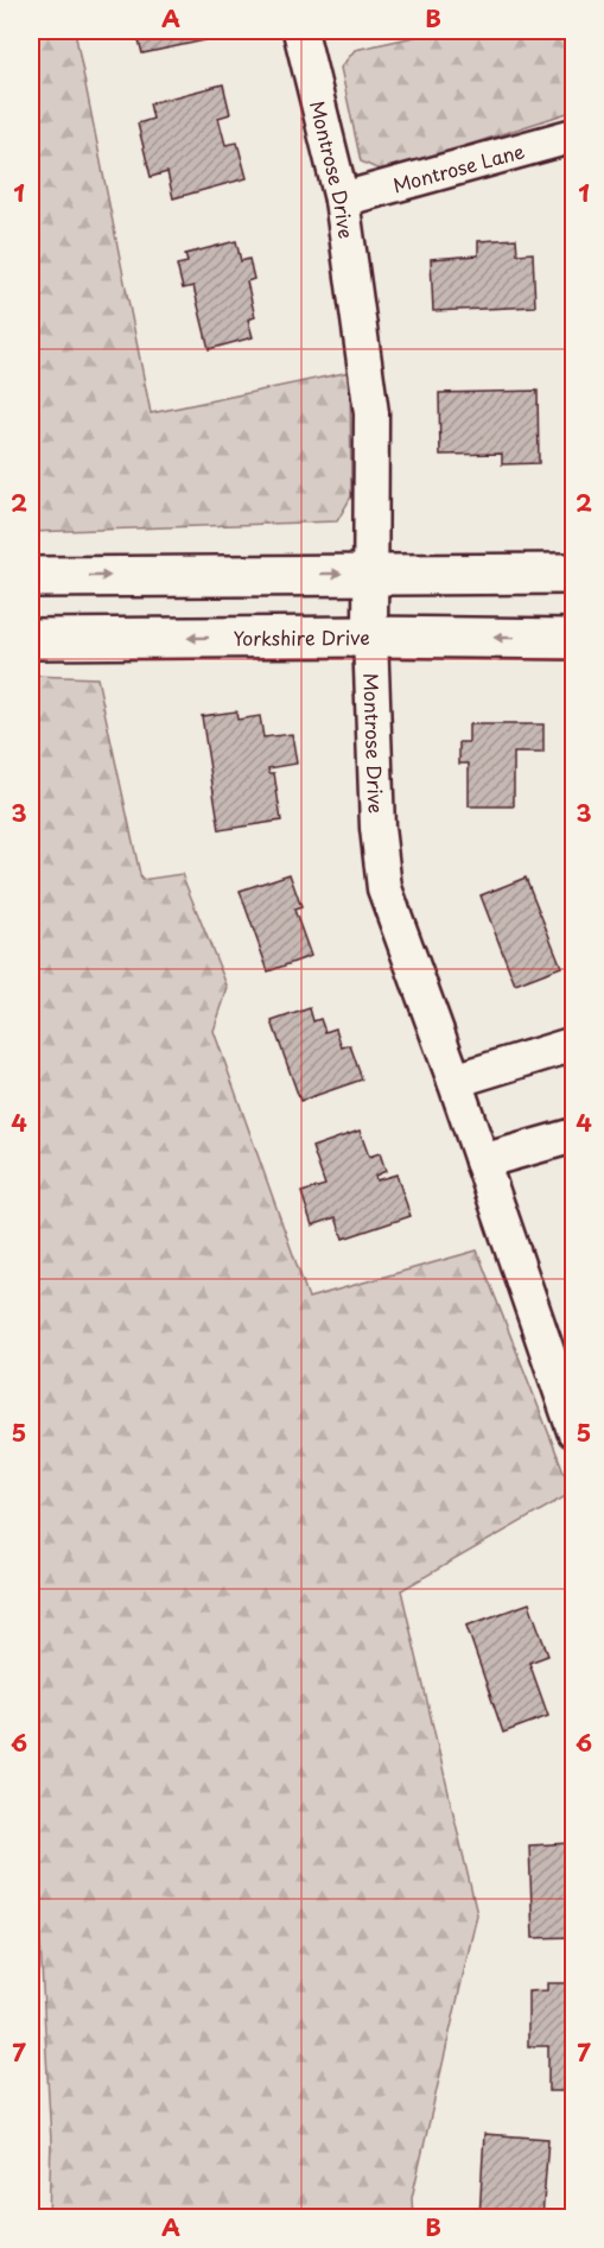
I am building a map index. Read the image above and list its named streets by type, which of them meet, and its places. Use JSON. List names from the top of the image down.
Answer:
{
  "streets": {
    "street": ["Montrose Lane", "Montrose Drive", "Yorkshire Drive"]
  },
  "crossings": [
    ["Montrose Lane", "Montrose Drive"],
    ["Montrose Drive", "Yorkshire Drive"]
  ],
  "grid": {
    "columns": ["A", "B"],
    "rows": [
      "1",
      "2",
      "3",
      "4",
      "5",
      "6",
      "7"
    ]
  }
}
